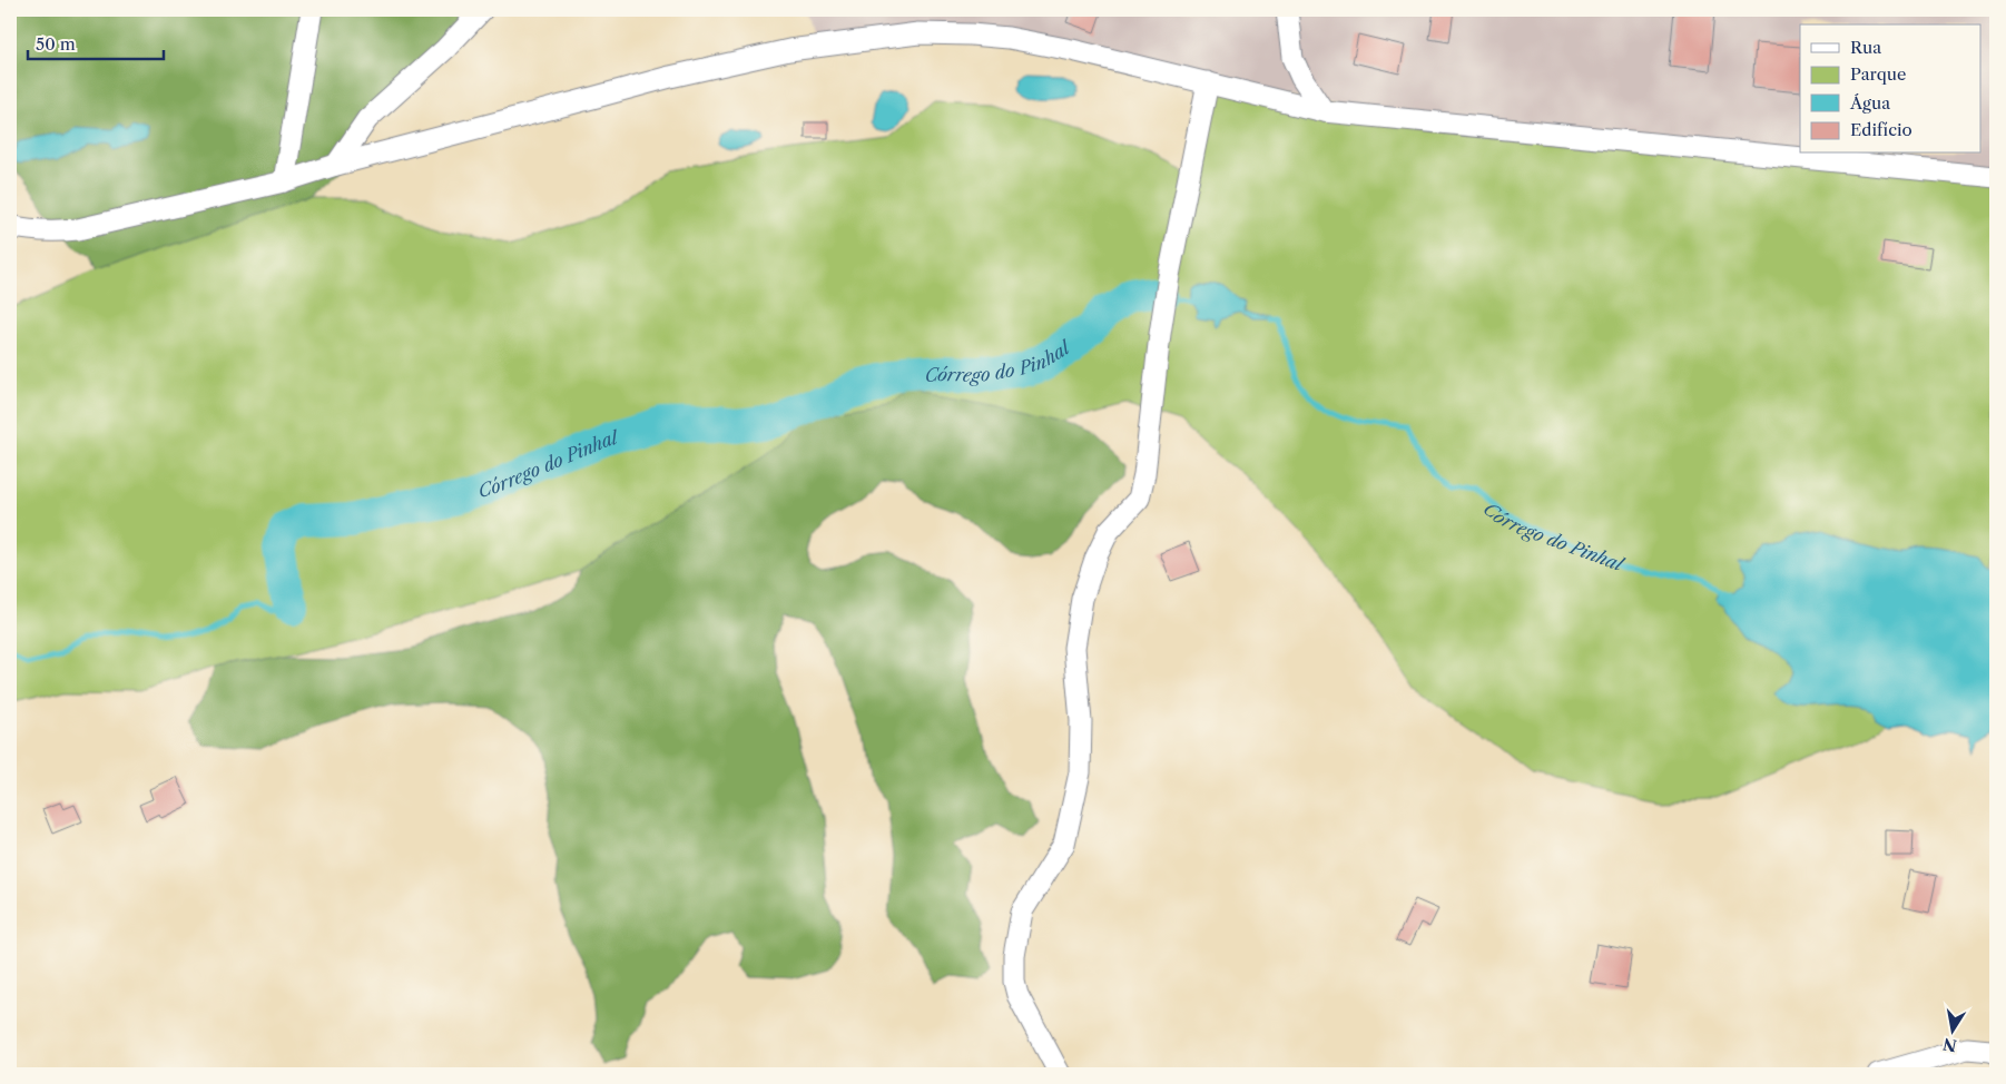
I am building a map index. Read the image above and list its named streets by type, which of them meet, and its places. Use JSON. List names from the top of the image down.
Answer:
{
  "water": ["Córrego do Pinhal"],
  "legend": [
    "Rua",
    "Parque",
    "Água",
    "Edifício"
  ],
  "scale_bar": "50 m",
  "north": "bottom"
}
